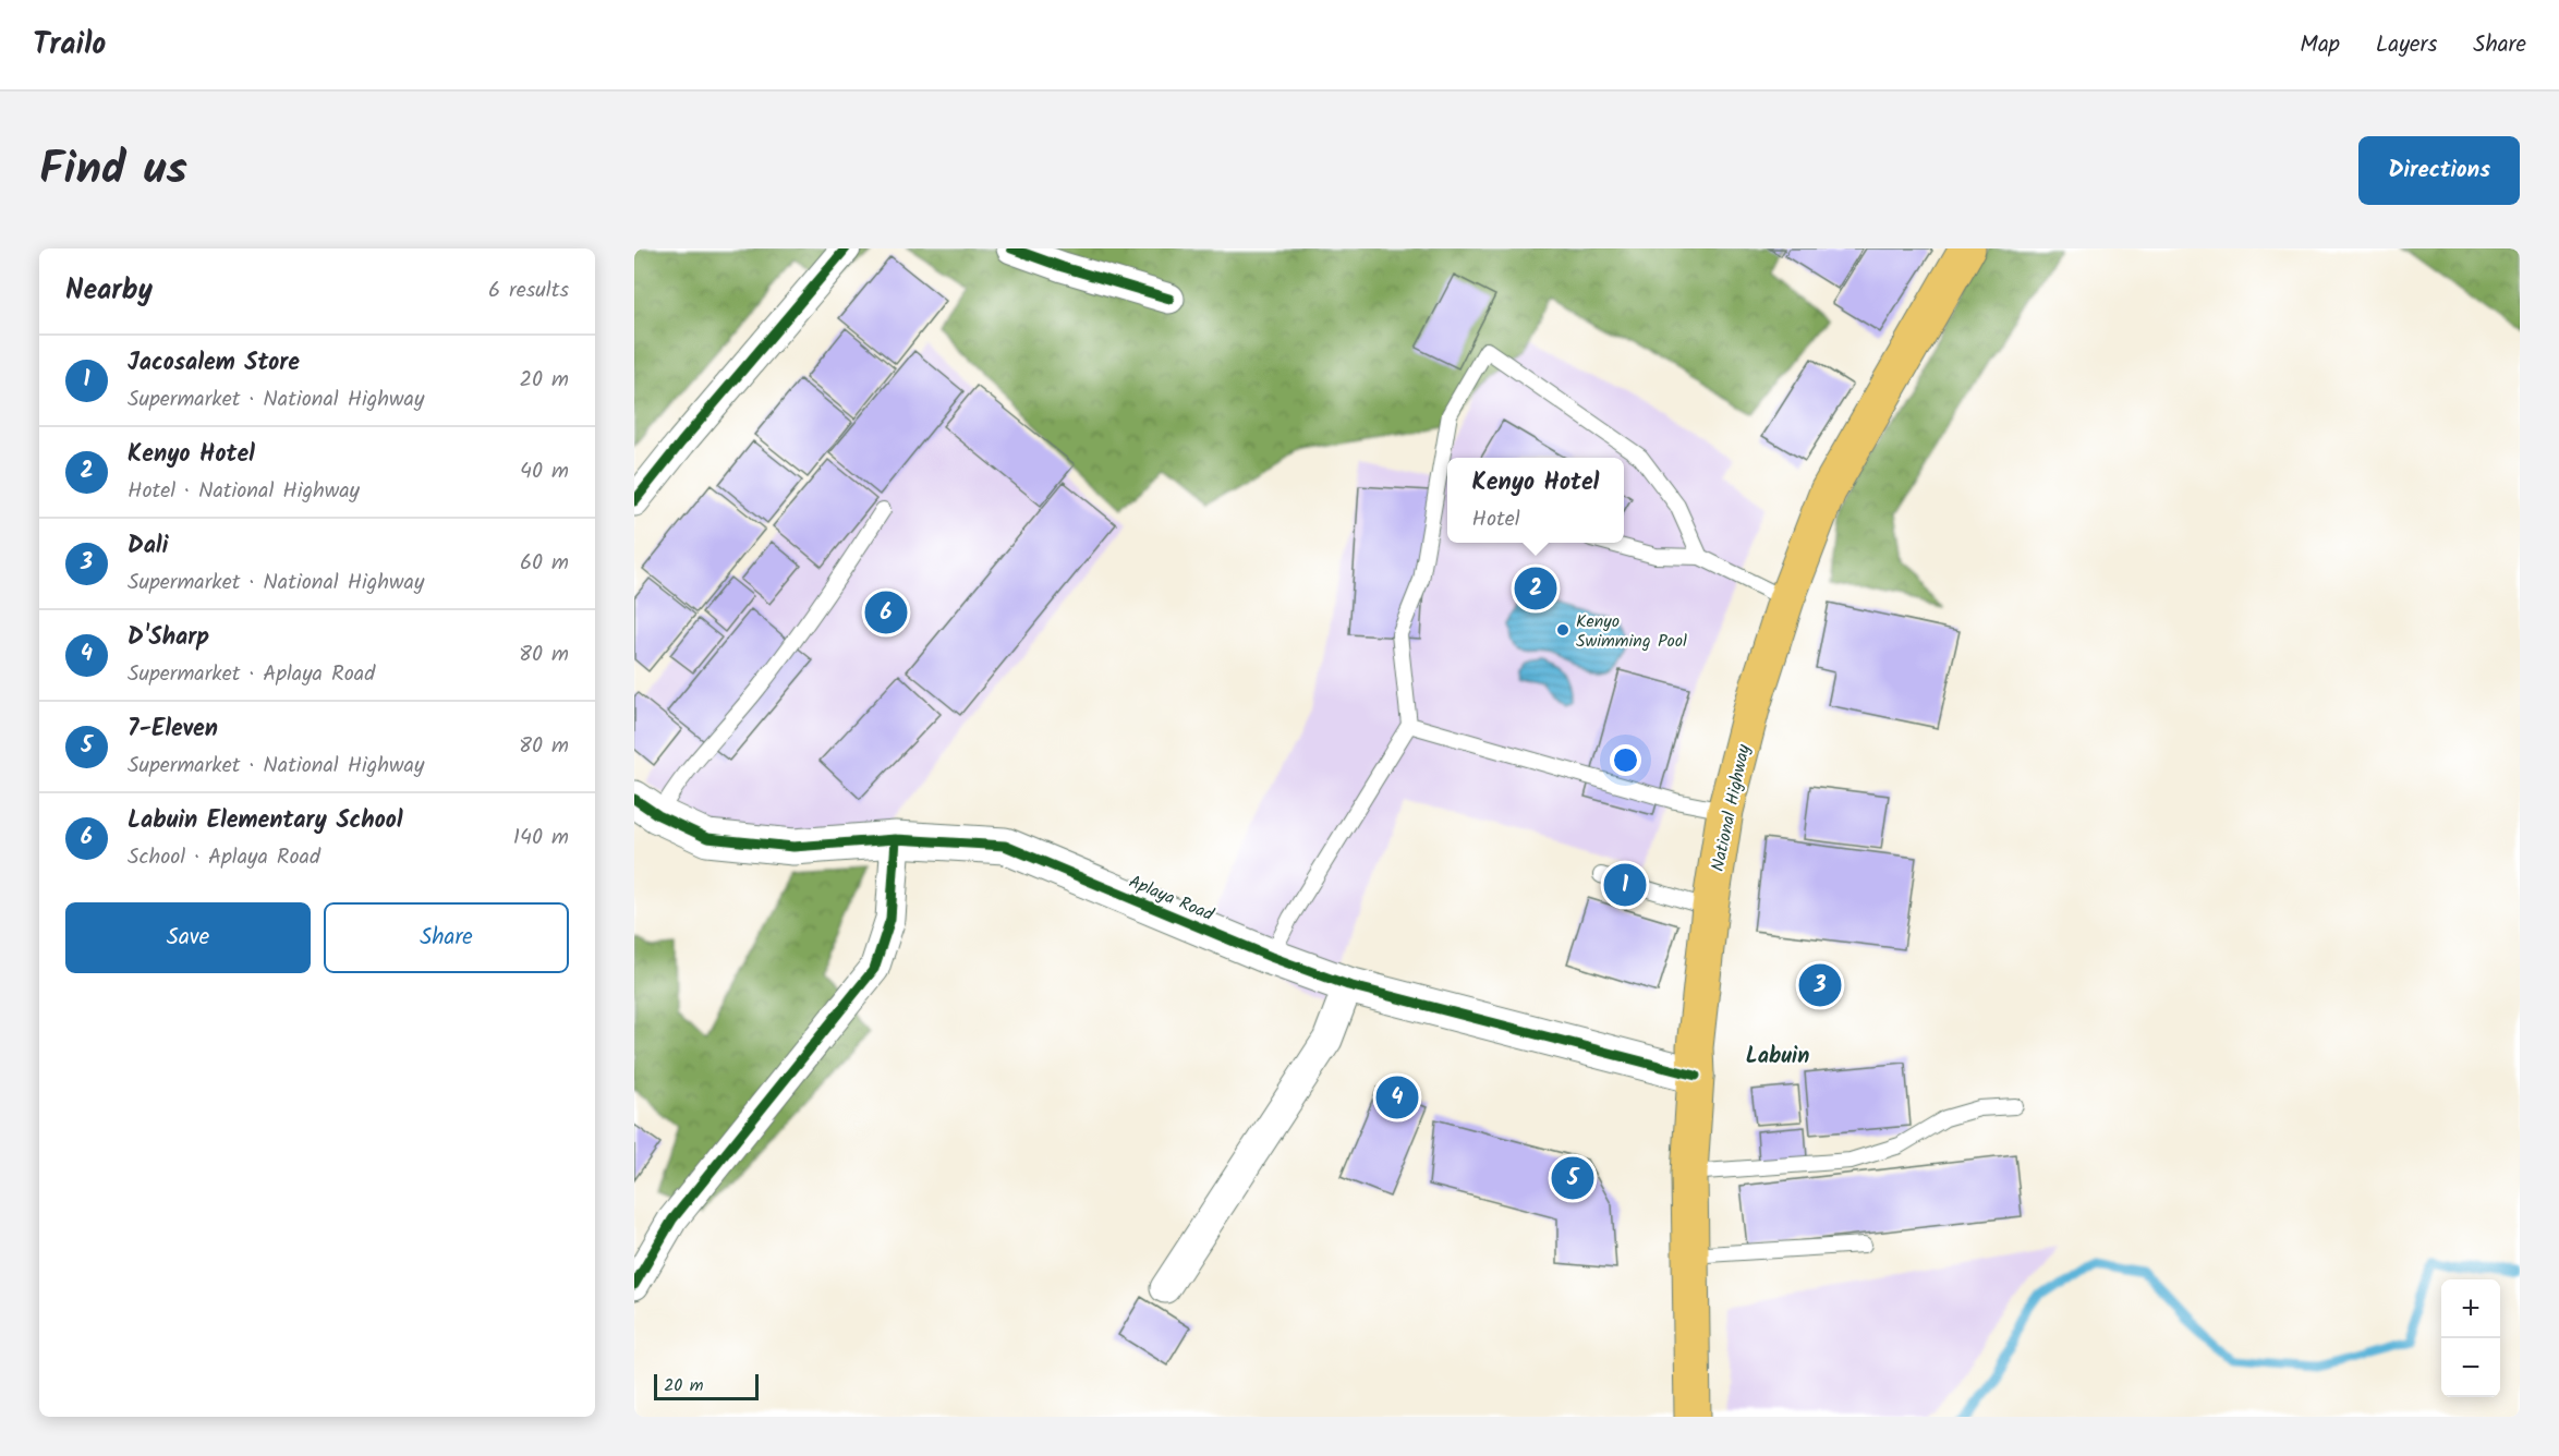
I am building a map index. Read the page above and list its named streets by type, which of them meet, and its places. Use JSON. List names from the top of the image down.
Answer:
{
  "streets": {
    "main road": ["National Highway"],
    "street": ["Aplaya Road"]
  },
  "crossings": [
    ["National Highway", "Aplaya Road"]
  ],
  "districts": ["Labuin"],
  "places": ["Kenyo Swimming Pool"],
  "scale_bar": "20 m",
  "page": {
    "header": "Trailo",
    "nav": ["Map", "Layers", "Share"],
    "title": "Find us",
    "buttons": [
      "Directions",
      ["Save", "Share"]
    ],
    "heading": ["Nearby", "6 results"],
    "list": [
      {
        "mark": "1",
        "name": "Jacosalem Store",
        "note": "Supermarket · National Highway",
        "value": "20 m"
      },
      {
        "mark": "2",
        "name": "Kenyo Hotel",
        "note": "Hotel · National Highway",
        "value": "40 m"
      },
      {
        "mark": "3",
        "name": "Dali",
        "note": "Supermarket · National Highway",
        "value": "60 m"
      },
      {
        "mark": "4",
        "name": "D'Sharp",
        "note": "Supermarket · Aplaya Road",
        "value": "80 m"
      },
      {
        "mark": "5",
        "name": "7-Eleven",
        "note": "Supermarket · National Highway",
        "value": "80 m"
      },
      {
        "mark": "6",
        "name": "Labuin Elementary School",
        "note": "School · Aplaya Road",
        "value": "140 m"
      }
    ],
    "popup": ["Kenyo Hotel", "Hotel"],
    "pins": [
      "2",
      "6",
      "1",
      "3",
      "4",
      "5"
    ],
    "map_buttons": ["+", "−"],
    "scale": "20 m"
  }
}
